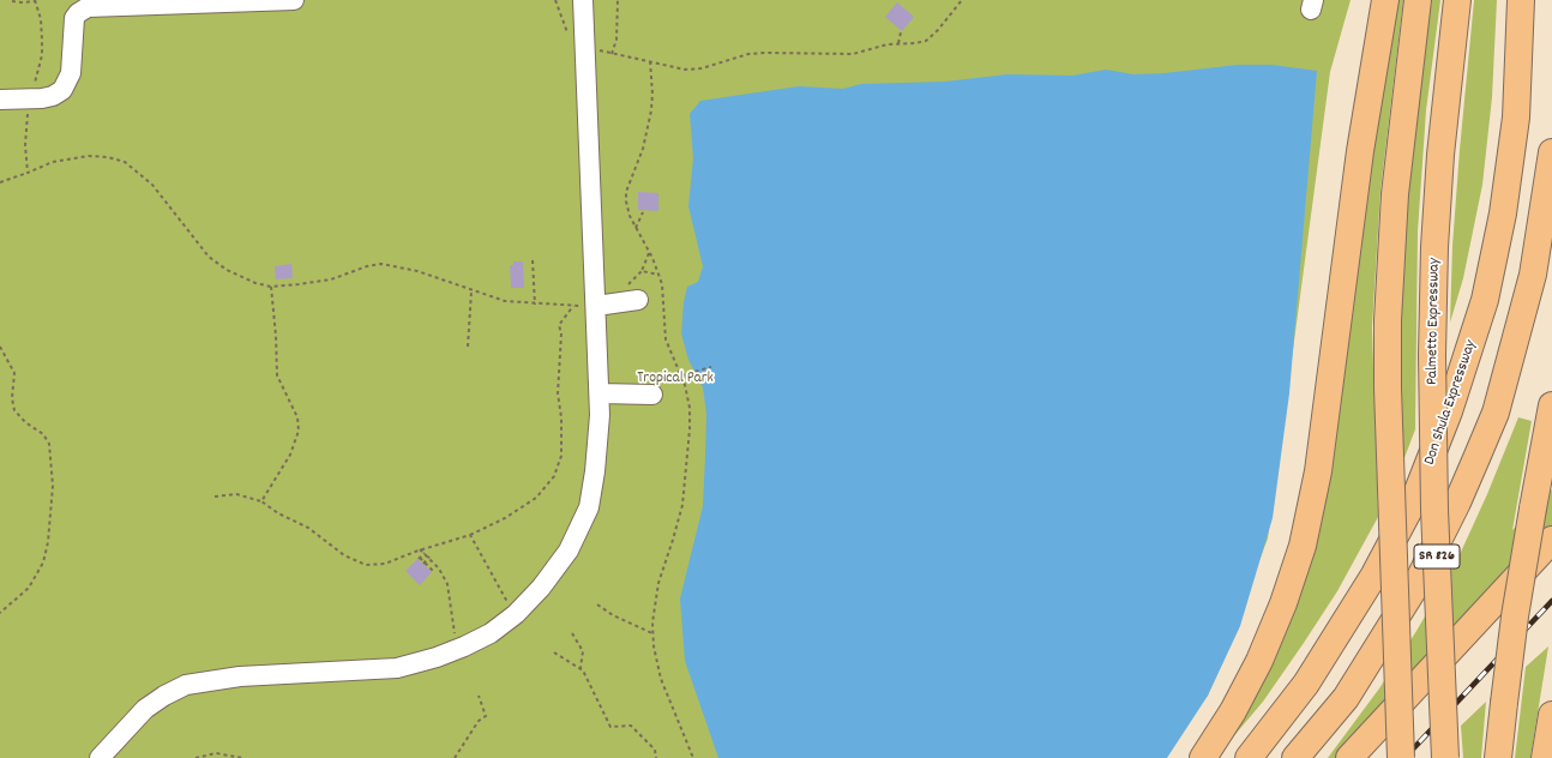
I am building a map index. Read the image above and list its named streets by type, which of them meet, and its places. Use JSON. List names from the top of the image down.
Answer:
{
  "streets": {
    "highway": ["Palmetto Expressway", "Don Shula Expressway", "SR 826"]
  },
  "parks": ["Tropical Park"]
}
